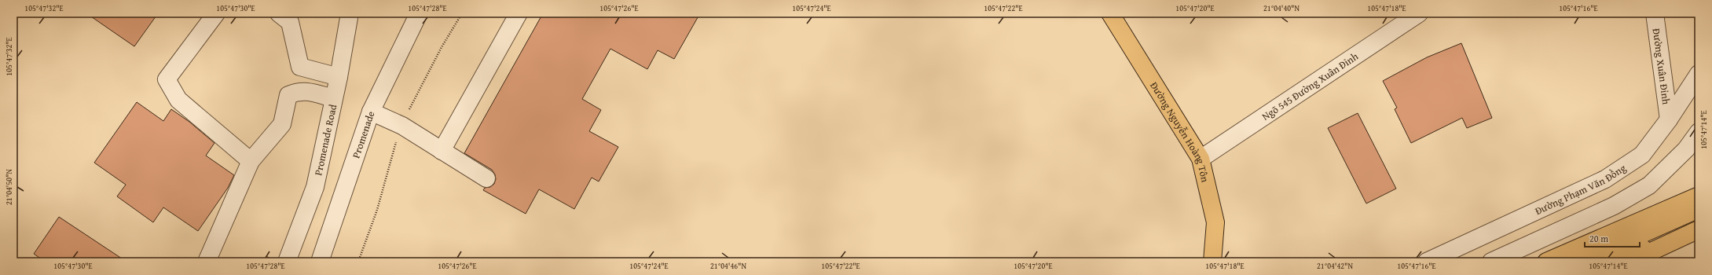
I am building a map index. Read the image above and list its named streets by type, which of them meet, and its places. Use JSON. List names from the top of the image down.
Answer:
{
  "streets": {
    "main road": ["Đường Nguyễn Hoàng Tôn"],
    "street": [
      "Đường Xuân Đỉnh",
      "Ngõ 545 Đường Xuân Đỉnh",
      "Promenade",
      "Promenade Road",
      "Đường Phạm Văn Đồng"
    ]
  },
  "crossings": [
    ["Đường Xuân Đỉnh", "Đường Phạm Văn Đồng"],
    ["Ngõ 545 Đường Xuân Đỉnh", "Đường Nguyễn Hoàng Tôn"]
  ],
  "scale_bar": "20 m",
  "coordinates": [
    "105°47'32\"E",
    "105°47'30\"E",
    "105°47'28\"E",
    "105°47'26\"E",
    "105°47'24\"E",
    "105°47'22\"E",
    "105°47'20\"E",
    "21°04'40\"N",
    "105°47'18\"E",
    "105°47'16\"E",
    "105°47'14\"E",
    "21°04'50\"N",
    "21°04'46\"N",
    "21°04'42\"N"
  ]
}
